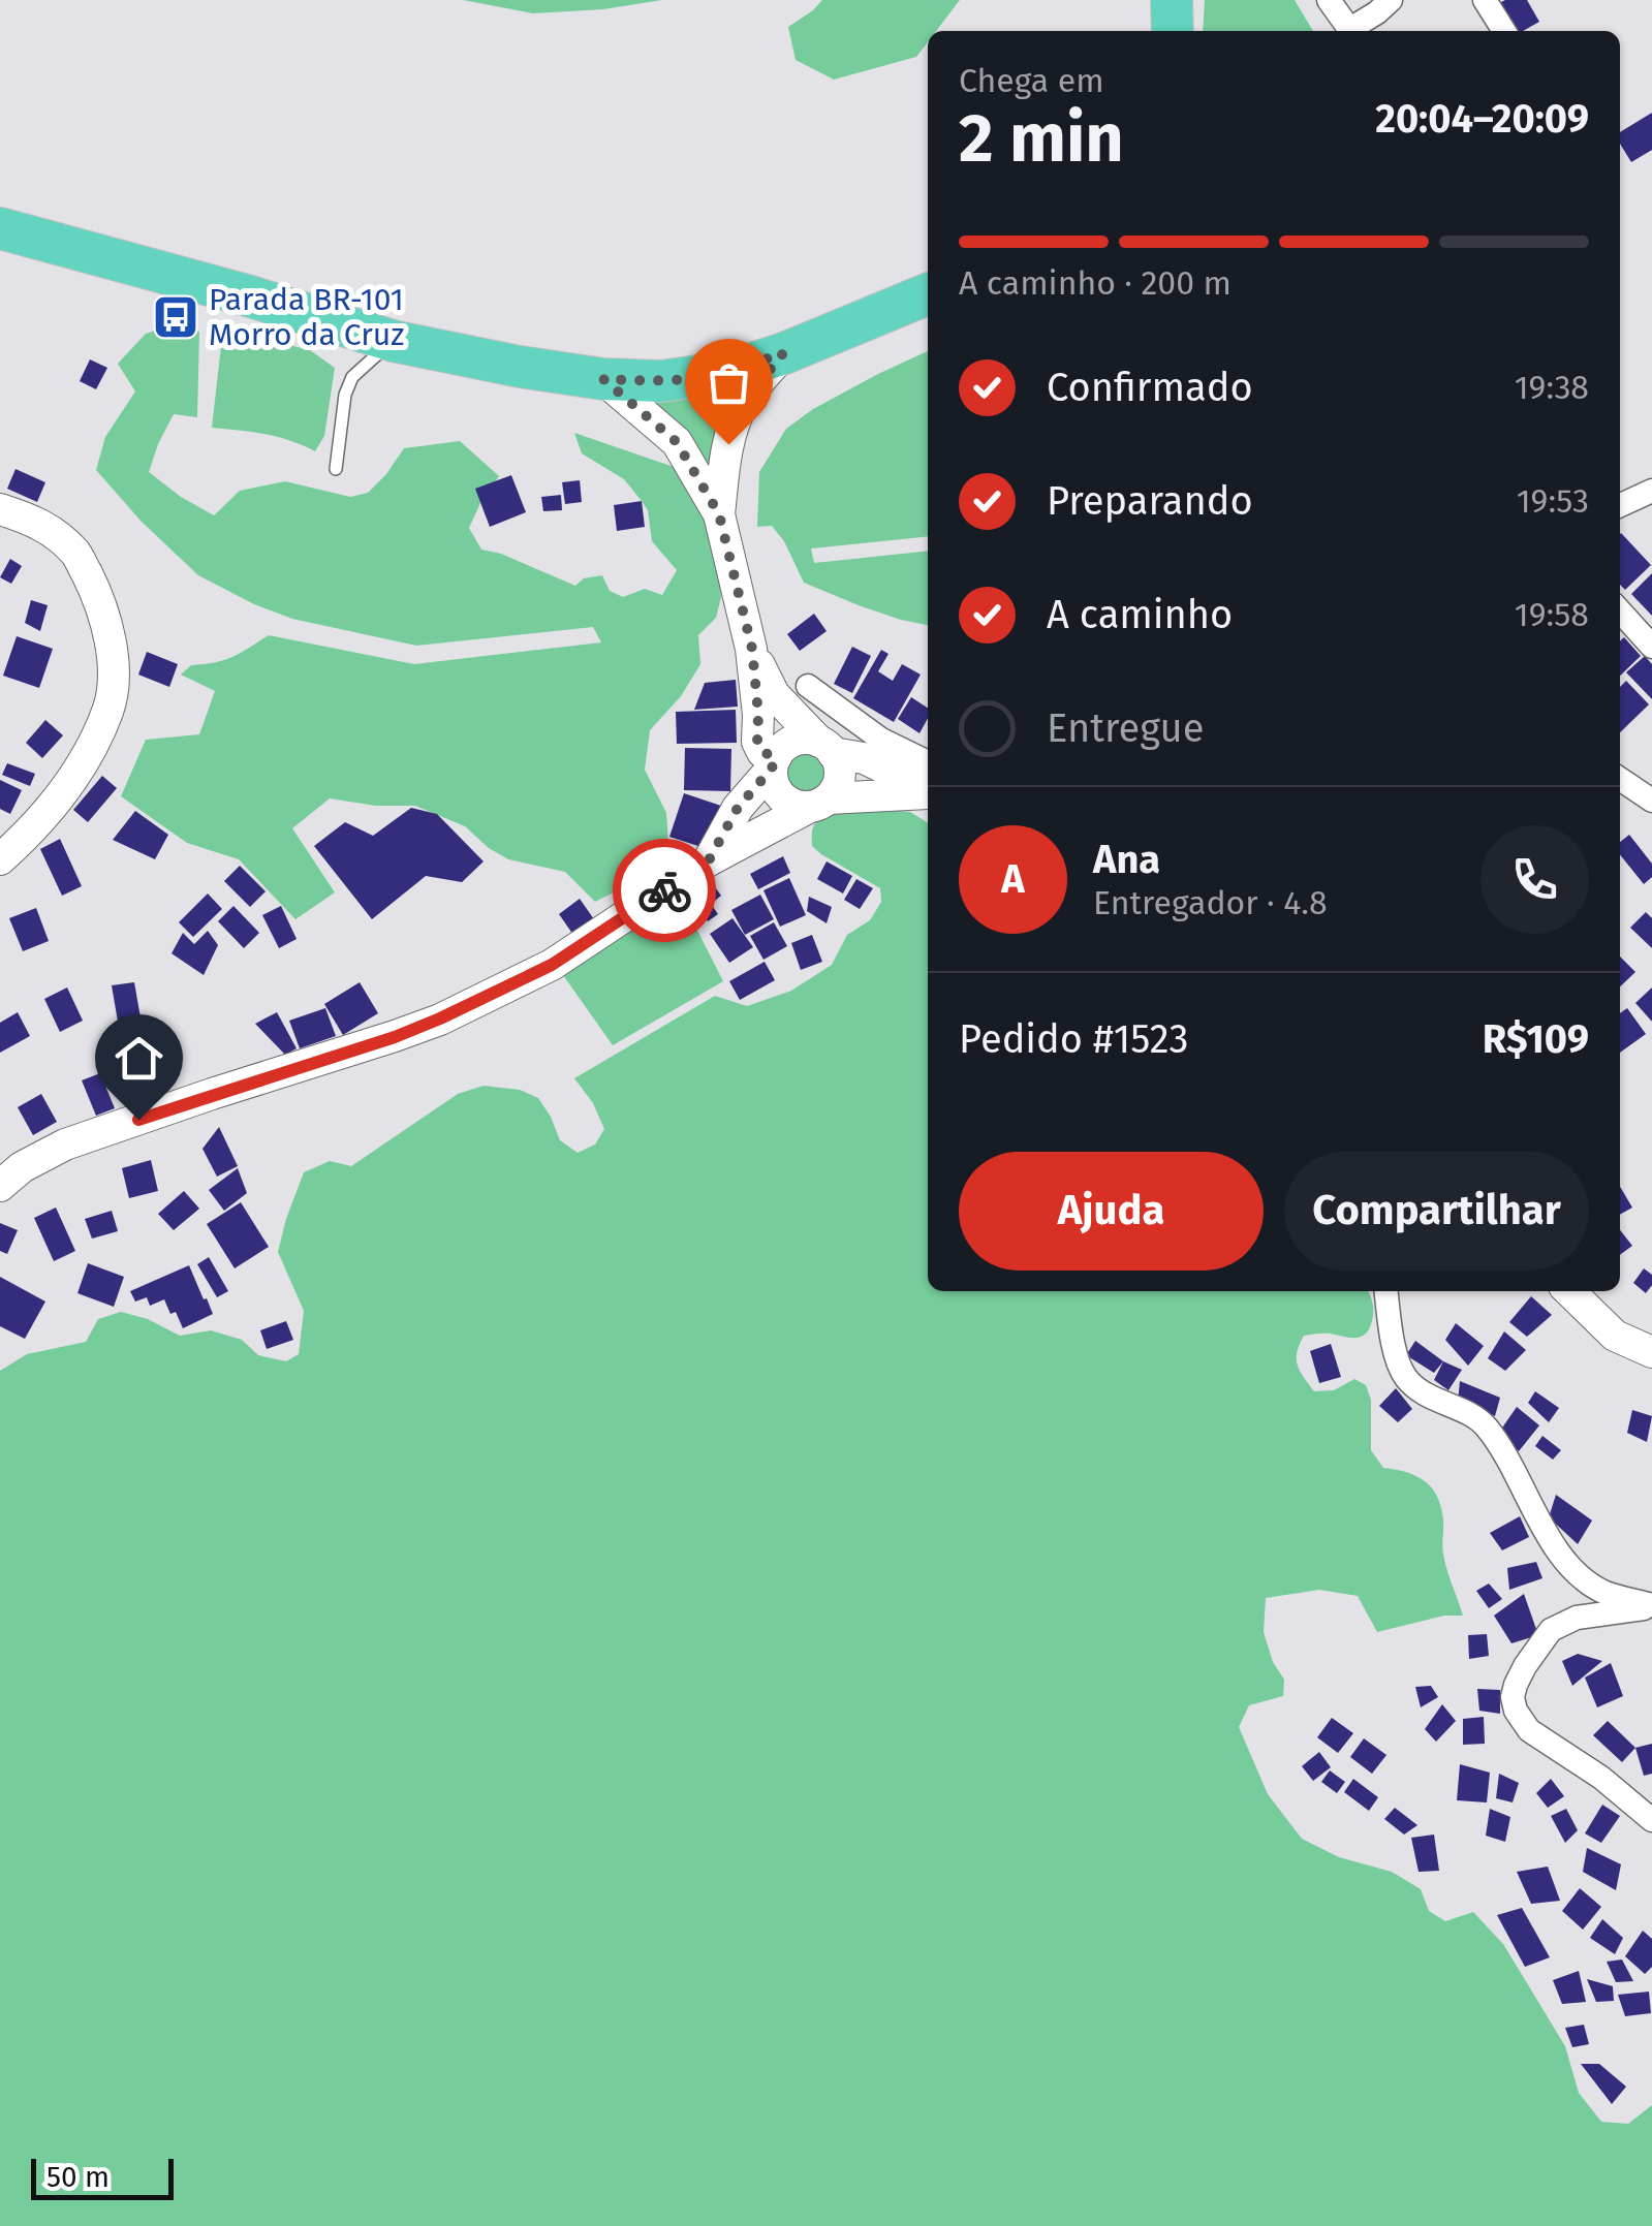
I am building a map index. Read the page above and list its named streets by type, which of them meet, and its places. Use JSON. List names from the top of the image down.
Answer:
{
  "places": {
    "bus stop": ["Parada BR-101 Morro da Cruz"]
  },
  "scale_bar": "50 m",
  "page": {
    "heading": ["2 min", "Chega em", "20:04–20:09"],
    "panel": [
      "Ana",
      "Entregador · 4.8",
      "Pedido #1523",
      "R$109"
    ],
    "bar": "A caminho · 200 m",
    "list": [
      ["Confirmado", "19:38"],
      ["Preparando", "19:53"],
      ["A caminho", "19:58"],
      "Entregue"
    ],
    "round": "A",
    "buttons": ["Ajuda", "Compartilhar"],
    "scale": "50 m"
  }
}
